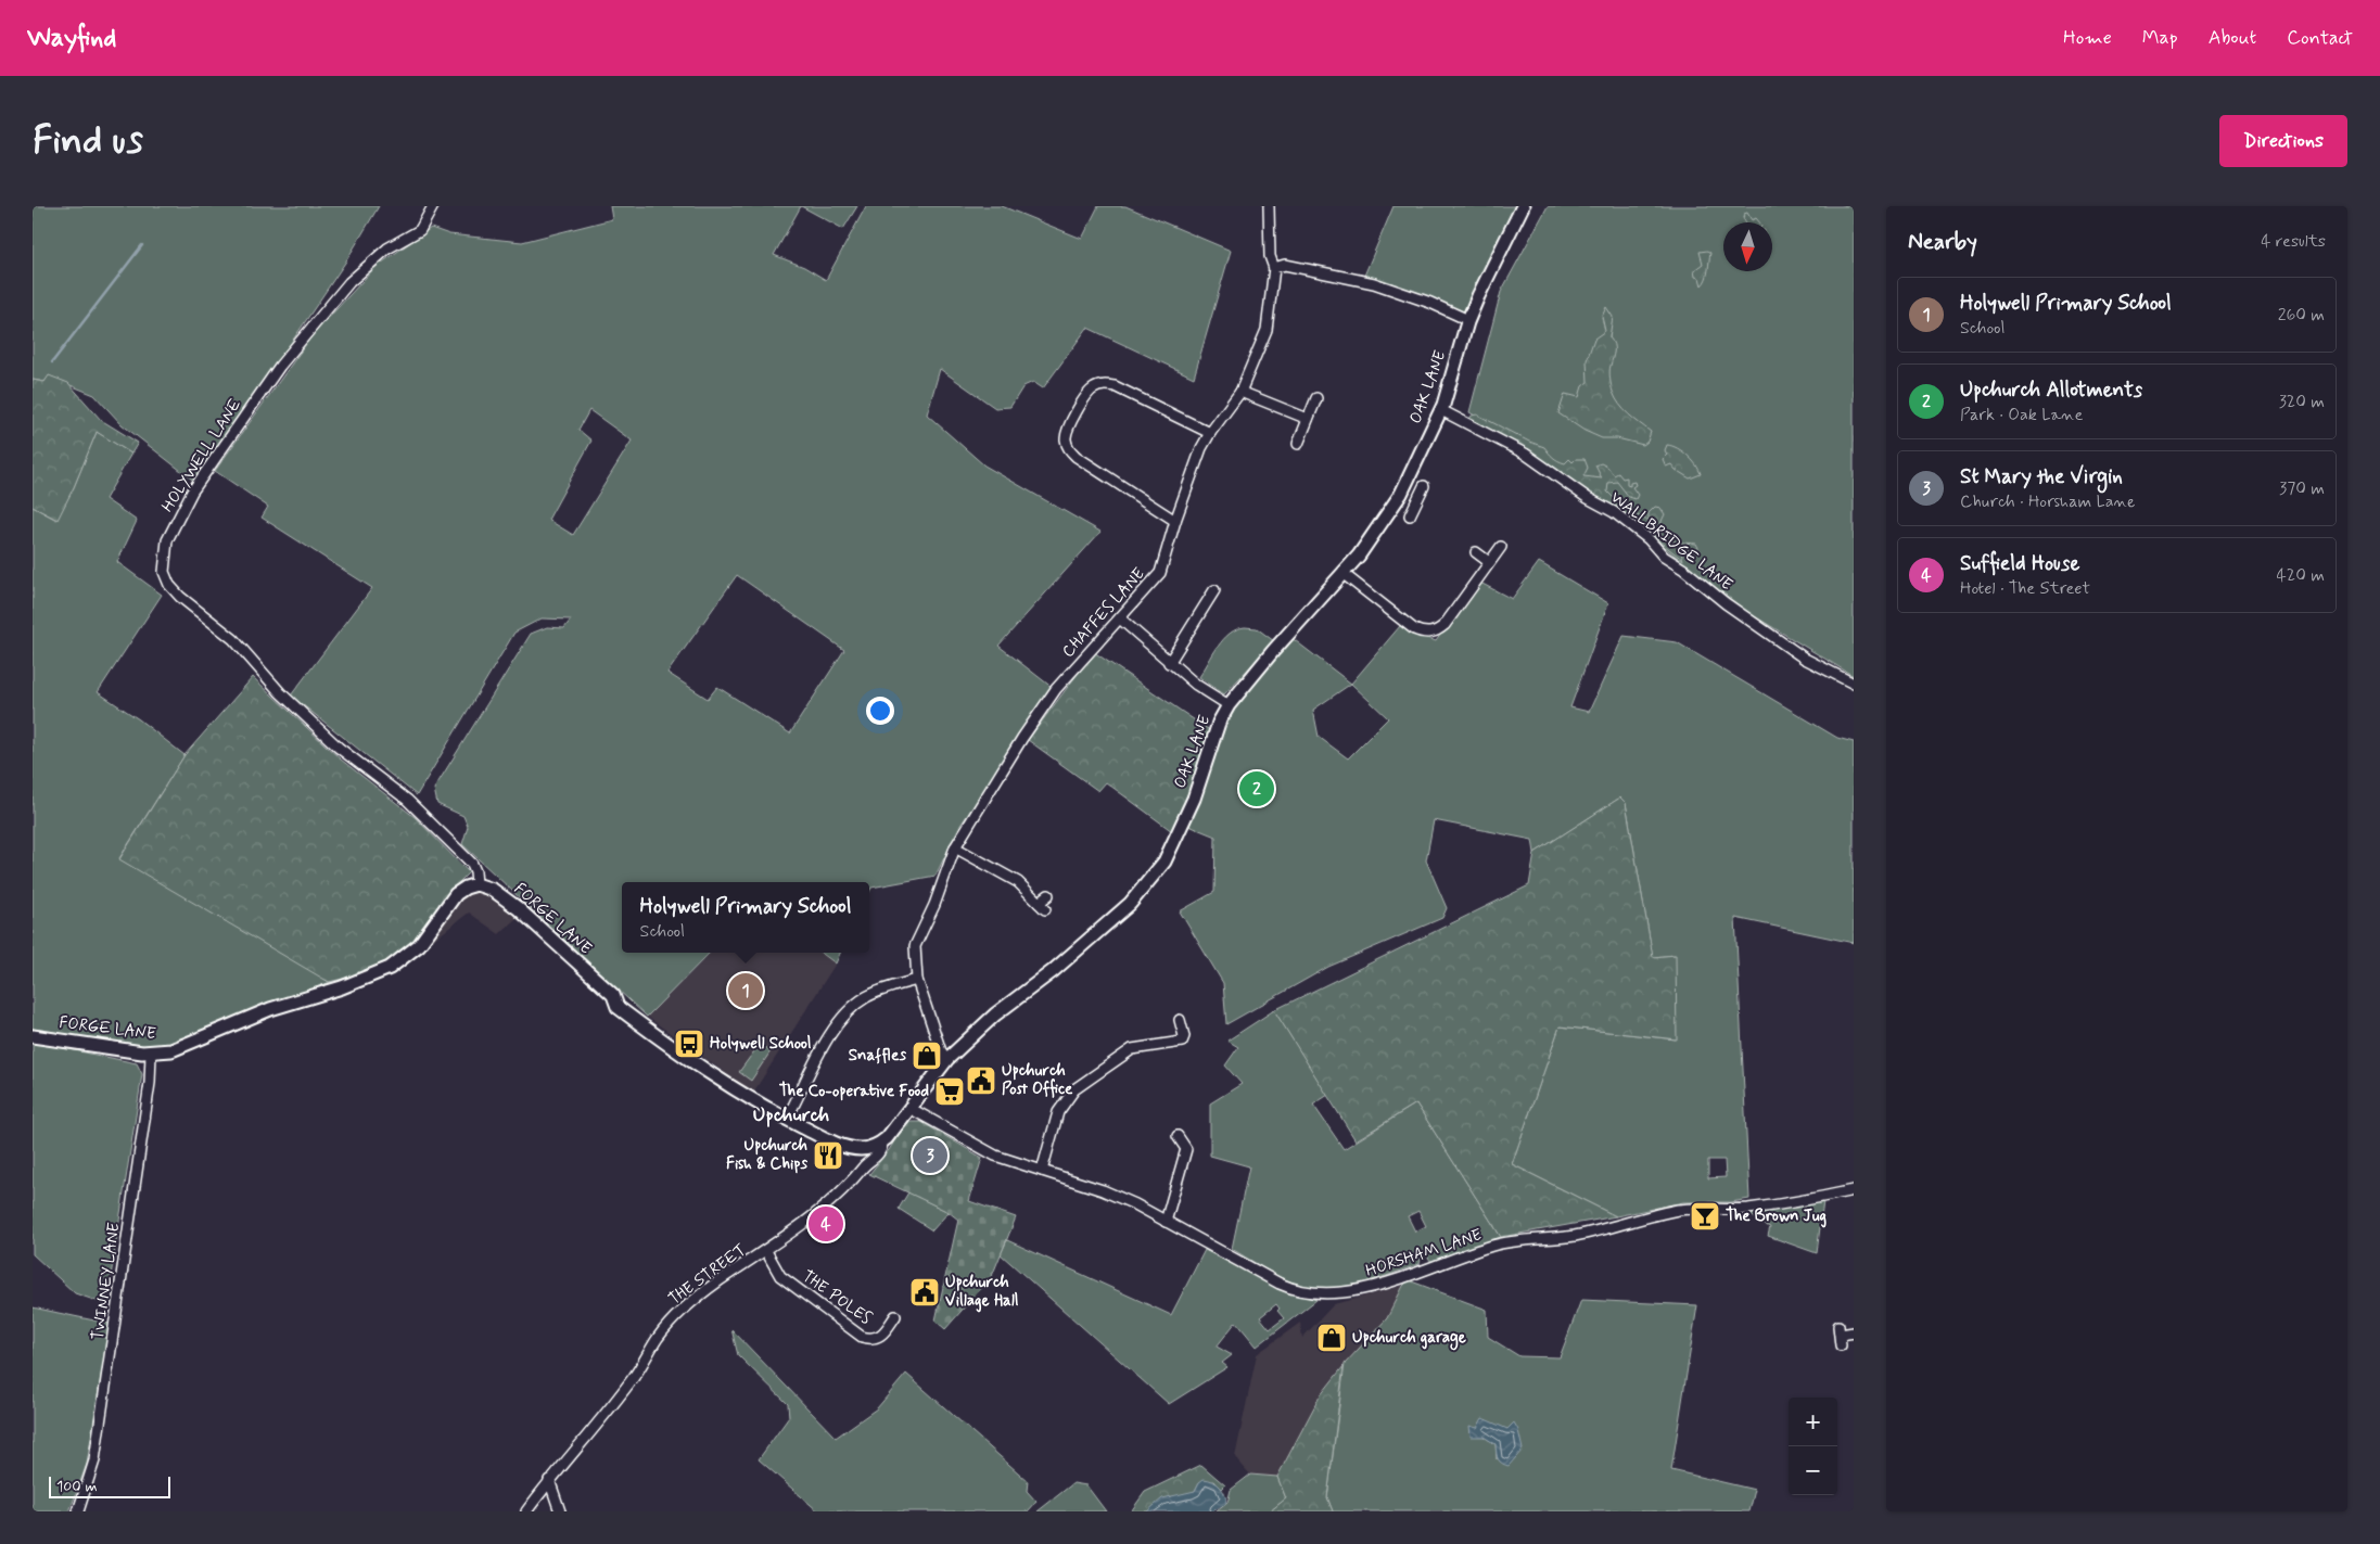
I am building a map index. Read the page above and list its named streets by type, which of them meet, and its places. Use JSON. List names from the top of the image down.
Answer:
{
  "streets": {
    "street": [
      "OAK LANE",
      "HOLYWELL LANE",
      "WALLBRIDGE LANE",
      "CHAFFES LANE",
      "FORGE LANE",
      "HORSHAM LANE",
      "THE STREET",
      "TWINNEY LANE",
      "THE POLES"
    ]
  },
  "crossings": [
    ["OAK LANE", "WALLBRIDGE LANE"],
    ["OAK LANE", "CHAFFES LANE"],
    ["OAK LANE", "FORGE LANE"],
    ["OAK LANE", "HORSHAM LANE"],
    ["OAK LANE", "THE STREET"],
    ["HOLYWELL LANE", "FORGE LANE"],
    ["FORGE LANE", "TWINNEY LANE"],
    ["THE STREET", "THE POLES"]
  ],
  "districts": ["Upchurch"],
  "places": {
    "bus stop": ["Holywell School"],
    "shop": ["Snaffles", "Upchurch garage"],
    "public building": ["Upchurch Post Office", "Upchurch Village Hall"],
    "supermarket": ["The Co-operative Food"],
    "restaurant": ["Upchurch Fish & Chips"],
    "bar": ["The Brown Jug"]
  },
  "scale_bar": "100 m",
  "north": "bottom",
  "page": {
    "header": "Wayfind",
    "nav": [
      "Home",
      "Map",
      "About",
      "Contact"
    ],
    "buttons": "Directions",
    "title": "Find us",
    "heading": ["Nearby", "4 results"],
    "list": [
      {
        "mark": "1",
        "name": "Holywell Primary School",
        "note": "School",
        "value": "260 m"
      },
      {
        "mark": "2",
        "name": "Upchurch Allotments",
        "note": "Park · Oak Lane",
        "value": "320 m"
      },
      {
        "mark": "3",
        "name": "St Mary the Virgin",
        "note": "Church · Horsham Lane",
        "value": "370 m"
      },
      {
        "mark": "4",
        "name": "Suffield House",
        "note": "Hotel · The Street",
        "value": "420 m"
      }
    ],
    "pins": [
      "2",
      "1",
      "3",
      "4"
    ],
    "popup": ["Holywell Primary School", "School"],
    "map_buttons": ["+", "−"],
    "scale": "100 m"
  }
}
